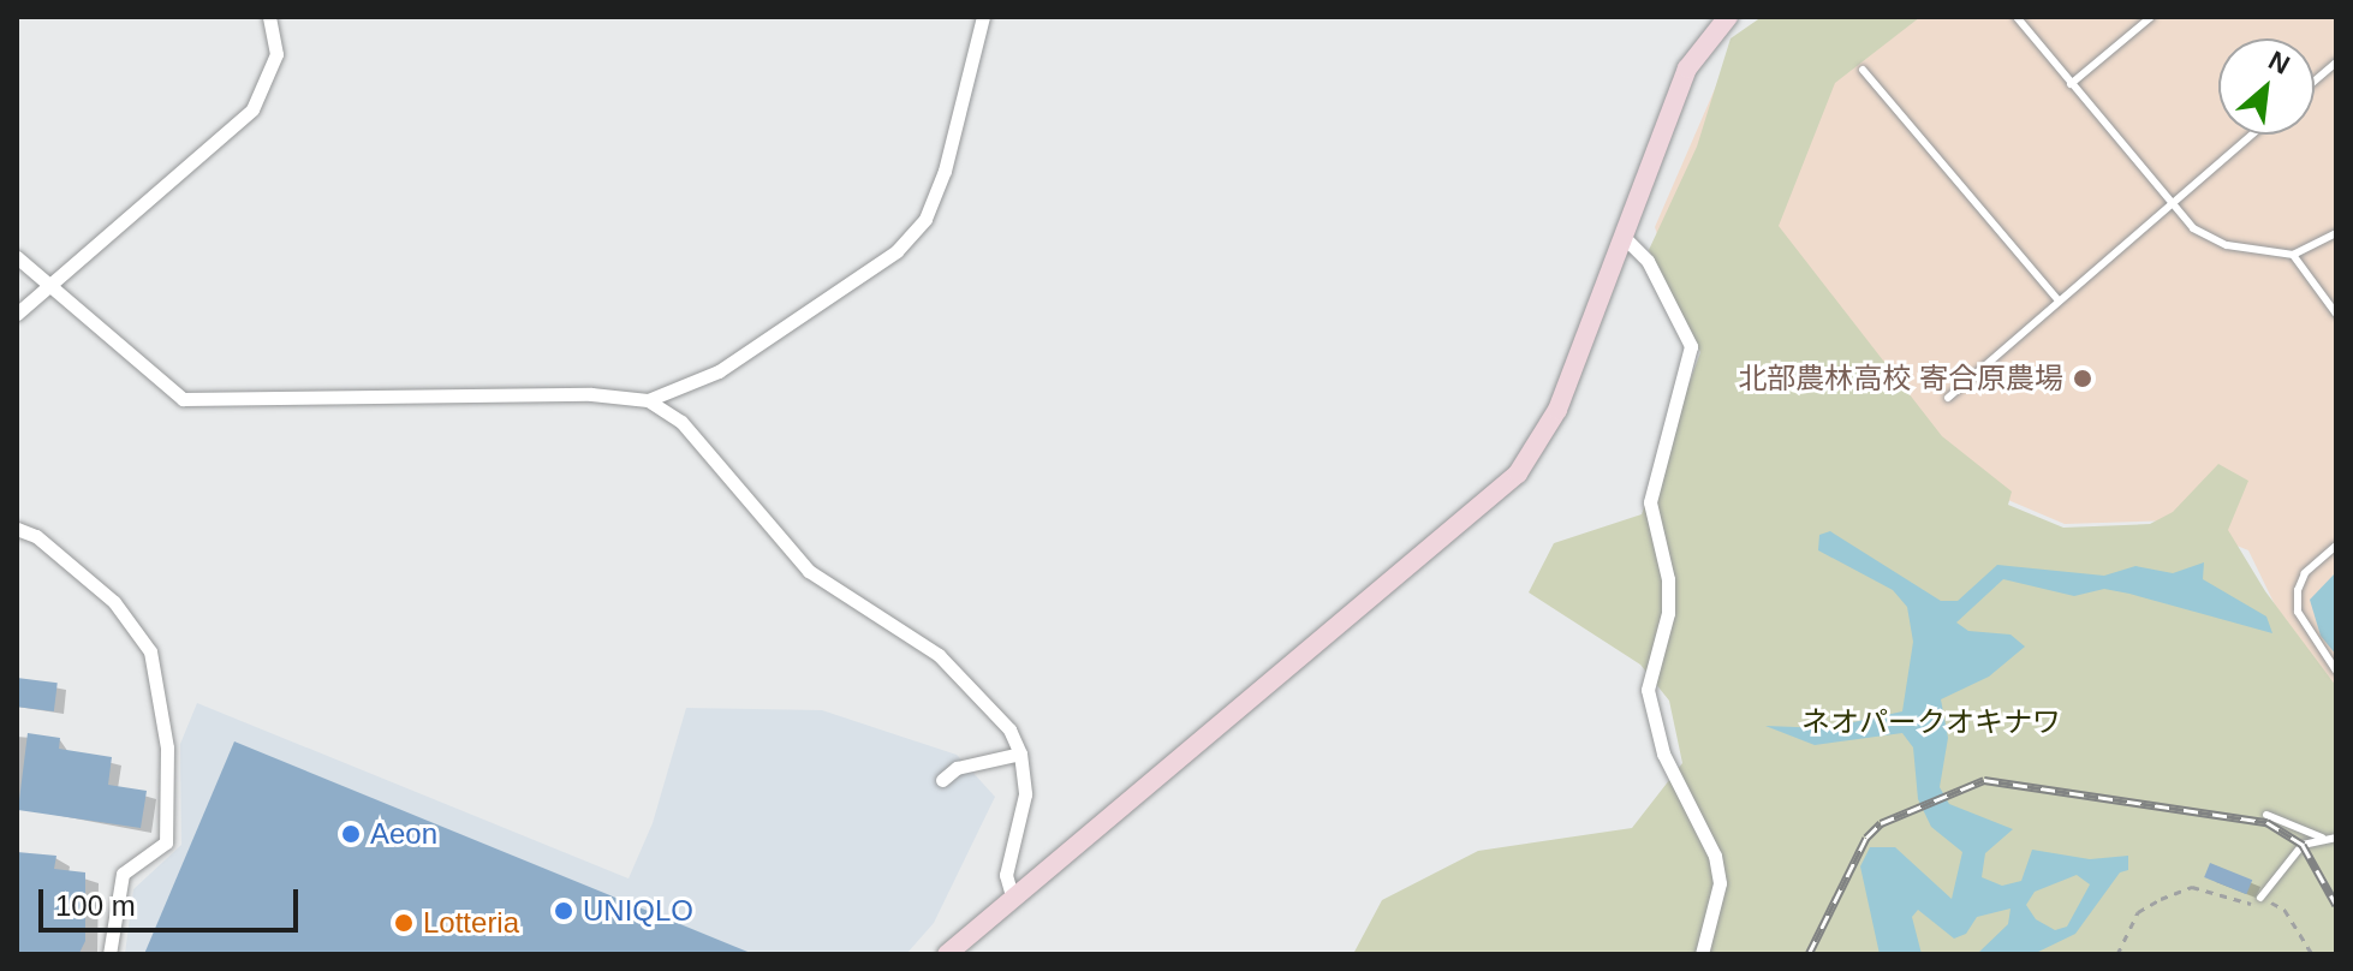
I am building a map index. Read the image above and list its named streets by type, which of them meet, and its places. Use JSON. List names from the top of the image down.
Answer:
{
  "parks": ["ネオパークオキナワ"],
  "places": [
    "北部農林高校 寄合原農場",
    "Aeon",
    "UNIQLO",
    "Lotteria"
  ],
  "scale_bar": "100 m",
  "north": "top right"
}
